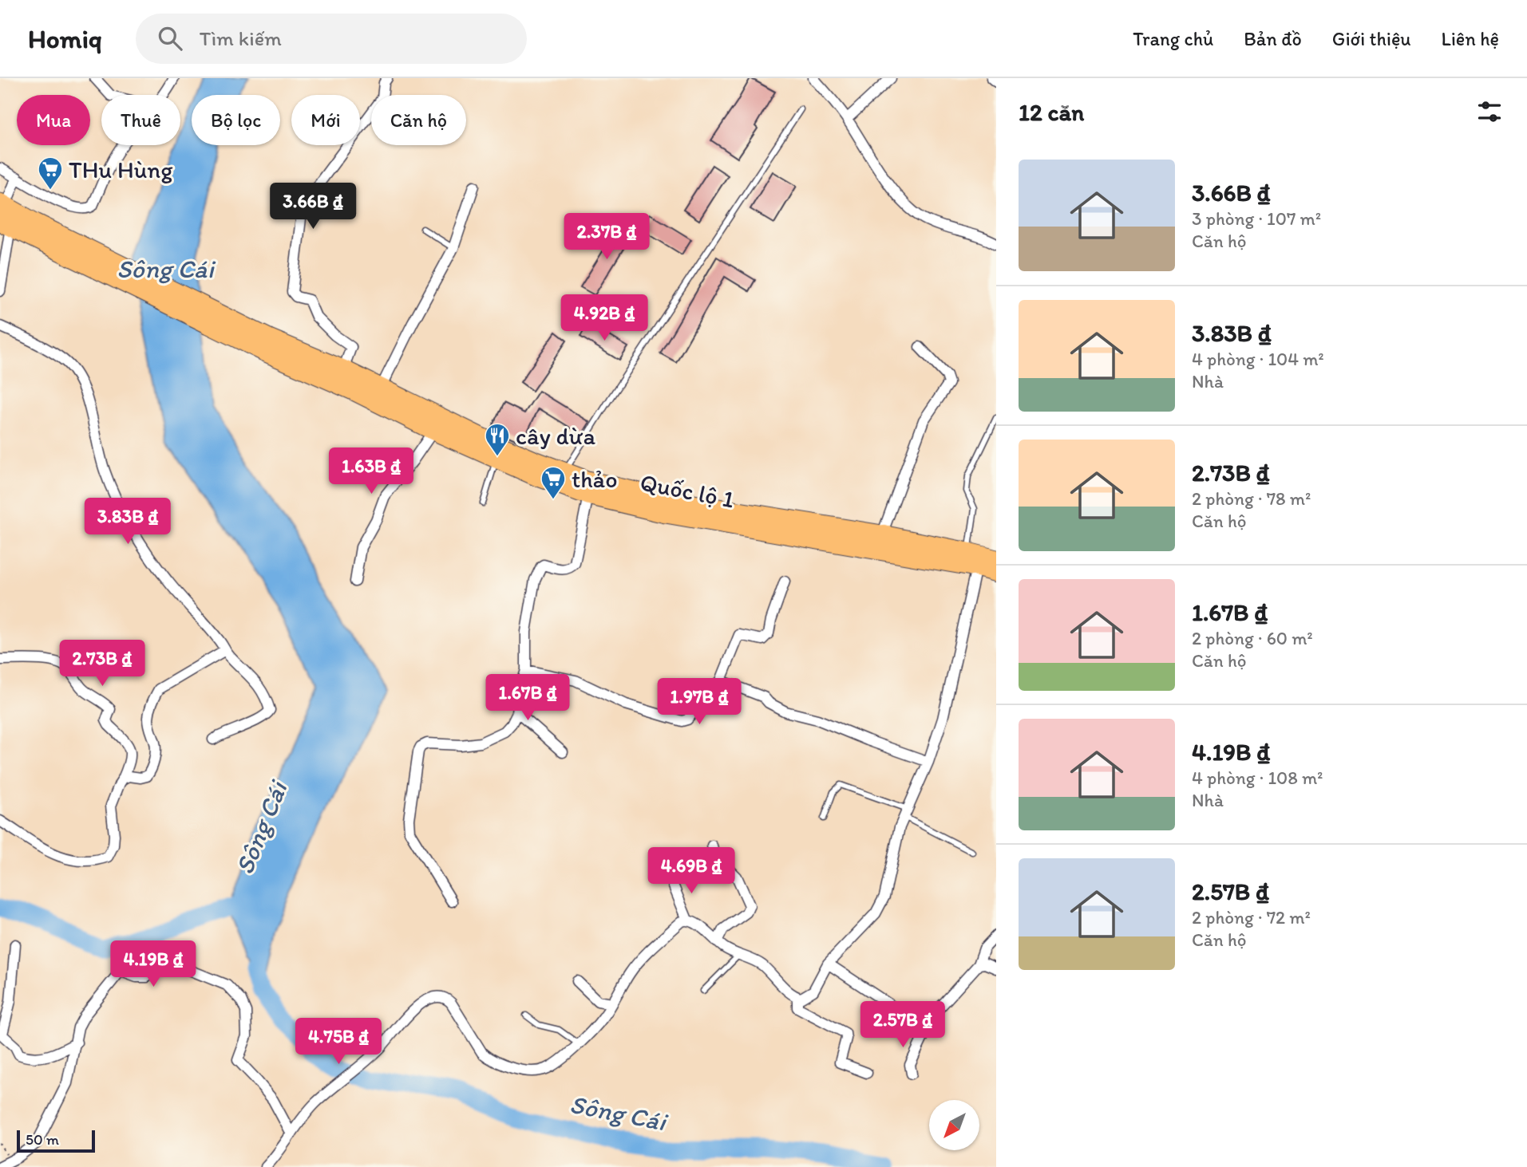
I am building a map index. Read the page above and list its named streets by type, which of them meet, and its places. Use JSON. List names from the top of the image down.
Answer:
{
  "streets": {
    "highway": ["Quốc lộ 1"]
  },
  "water": ["Sông Cái"],
  "places": {
    "supermarket": ["THu Hùng", "thảo"],
    "restaurant": ["cây dừa"]
  },
  "scale_bar": "50 m",
  "north": "bottom left",
  "page": {
    "header": "Homiq",
    "search": "Tìm kiếm",
    "nav": [
      "Trang chủ",
      "Bản đồ",
      "Giới thiệu",
      "Liên hệ"
    ],
    "heading": "12 căn",
    "chip": [
      "Mua",
      "Thuê",
      "Bộ lọc",
      "Mới",
      "Căn hộ"
    ],
    "list": [
      {
        "name": "3.66B ₫",
        "note": "3 phòng · 107 m² · Căn hộ"
      },
      {
        "name": "3.83B ₫",
        "note": "4 phòng · 104 m² · Nhà"
      },
      {
        "name": "2.73B ₫",
        "note": "2 phòng · 78 m² · Căn hộ"
      },
      {
        "name": "1.67B ₫",
        "note": "2 phòng · 60 m² · Căn hộ"
      },
      {
        "name": "4.19B ₫",
        "note": "4 phòng · 108 m² · Nhà"
      },
      {
        "name": "2.57B ₫",
        "note": "2 phòng · 72 m² · Căn hộ"
      }
    ],
    "price": [
      "3.66B ₫",
      "2.37B ₫",
      "4.92B ₫",
      "1.63B ₫",
      "3.83B ₫",
      "2.73B ₫",
      "1.67B ₫",
      "1.97B ₫",
      "4.69B ₫",
      "4.19B ₫",
      "2.57B ₫",
      "4.75B ₫"
    ],
    "scale": "50 m"
  }
}
